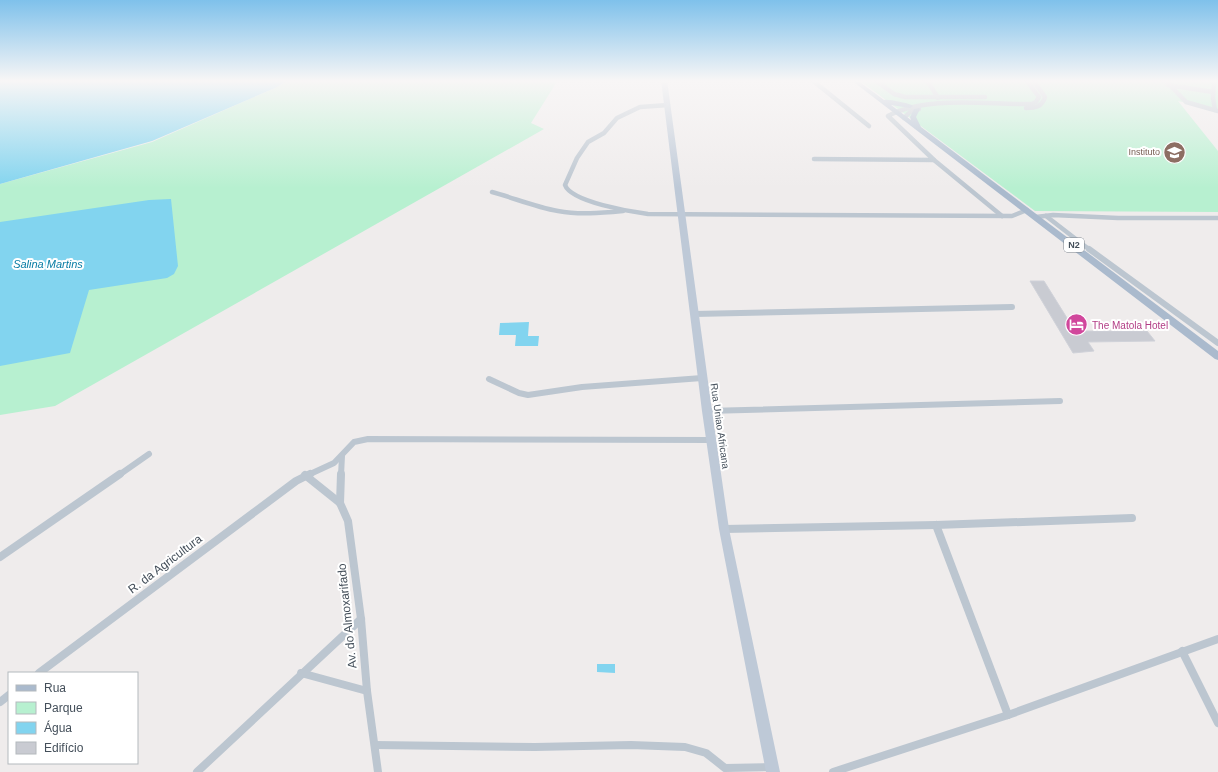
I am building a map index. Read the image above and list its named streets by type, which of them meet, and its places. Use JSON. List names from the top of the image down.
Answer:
{
  "streets": {
    "main road": ["N2", "Rua Uniao Africana"],
    "street": ["R. da Agricultura", "Av. do Almoxarifado"]
  },
  "crossings": [
    ["Rua Uniao Africana", "R. da Agricultura"],
    ["R. da Agricultura", "Av. do Almoxarifado"]
  ],
  "water": ["Salina Martins"],
  "places": {
    "school or university": ["Instituto"],
    "hotel": ["The Matola Hotel"]
  },
  "legend": [
    "Rua",
    "Parque",
    "Água",
    "Edifício"
  ]
}
